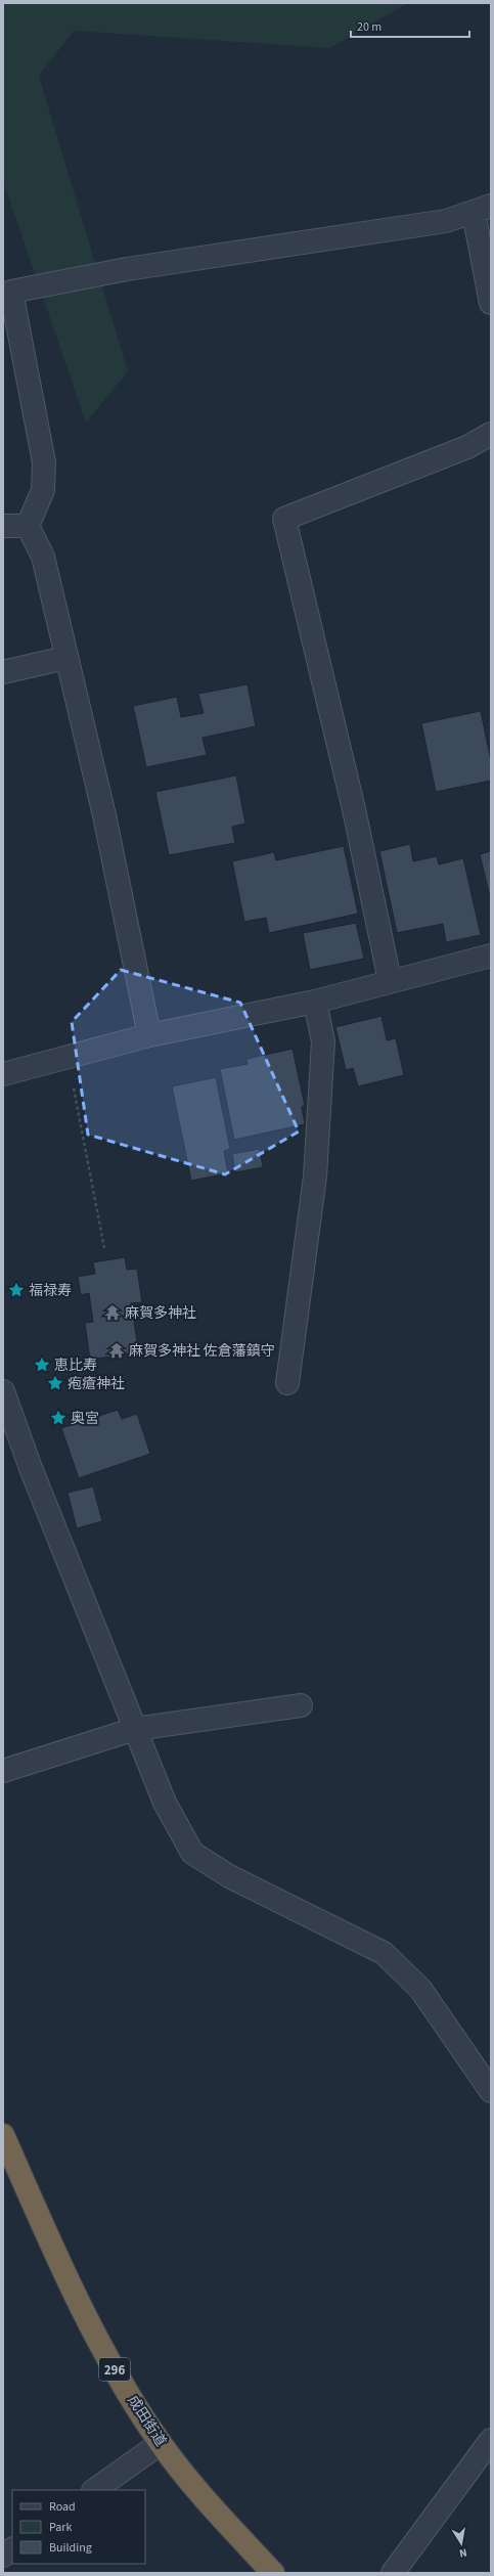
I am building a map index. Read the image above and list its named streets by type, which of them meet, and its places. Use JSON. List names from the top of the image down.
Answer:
{
  "streets": {
    "highway": ["296", "成田街道"]
  },
  "places": {
    "place": [
      "福禄寿",
      "恵比寿",
      "疱瘡神社",
      "奥宮"
    ],
    "temple": ["麻賀多神社", "麻賀多神社 佐倉藩鎮守"]
  },
  "legend": ["Road", "Park", "Building"],
  "scale_bar": "20 m",
  "north": "bottom"
}
